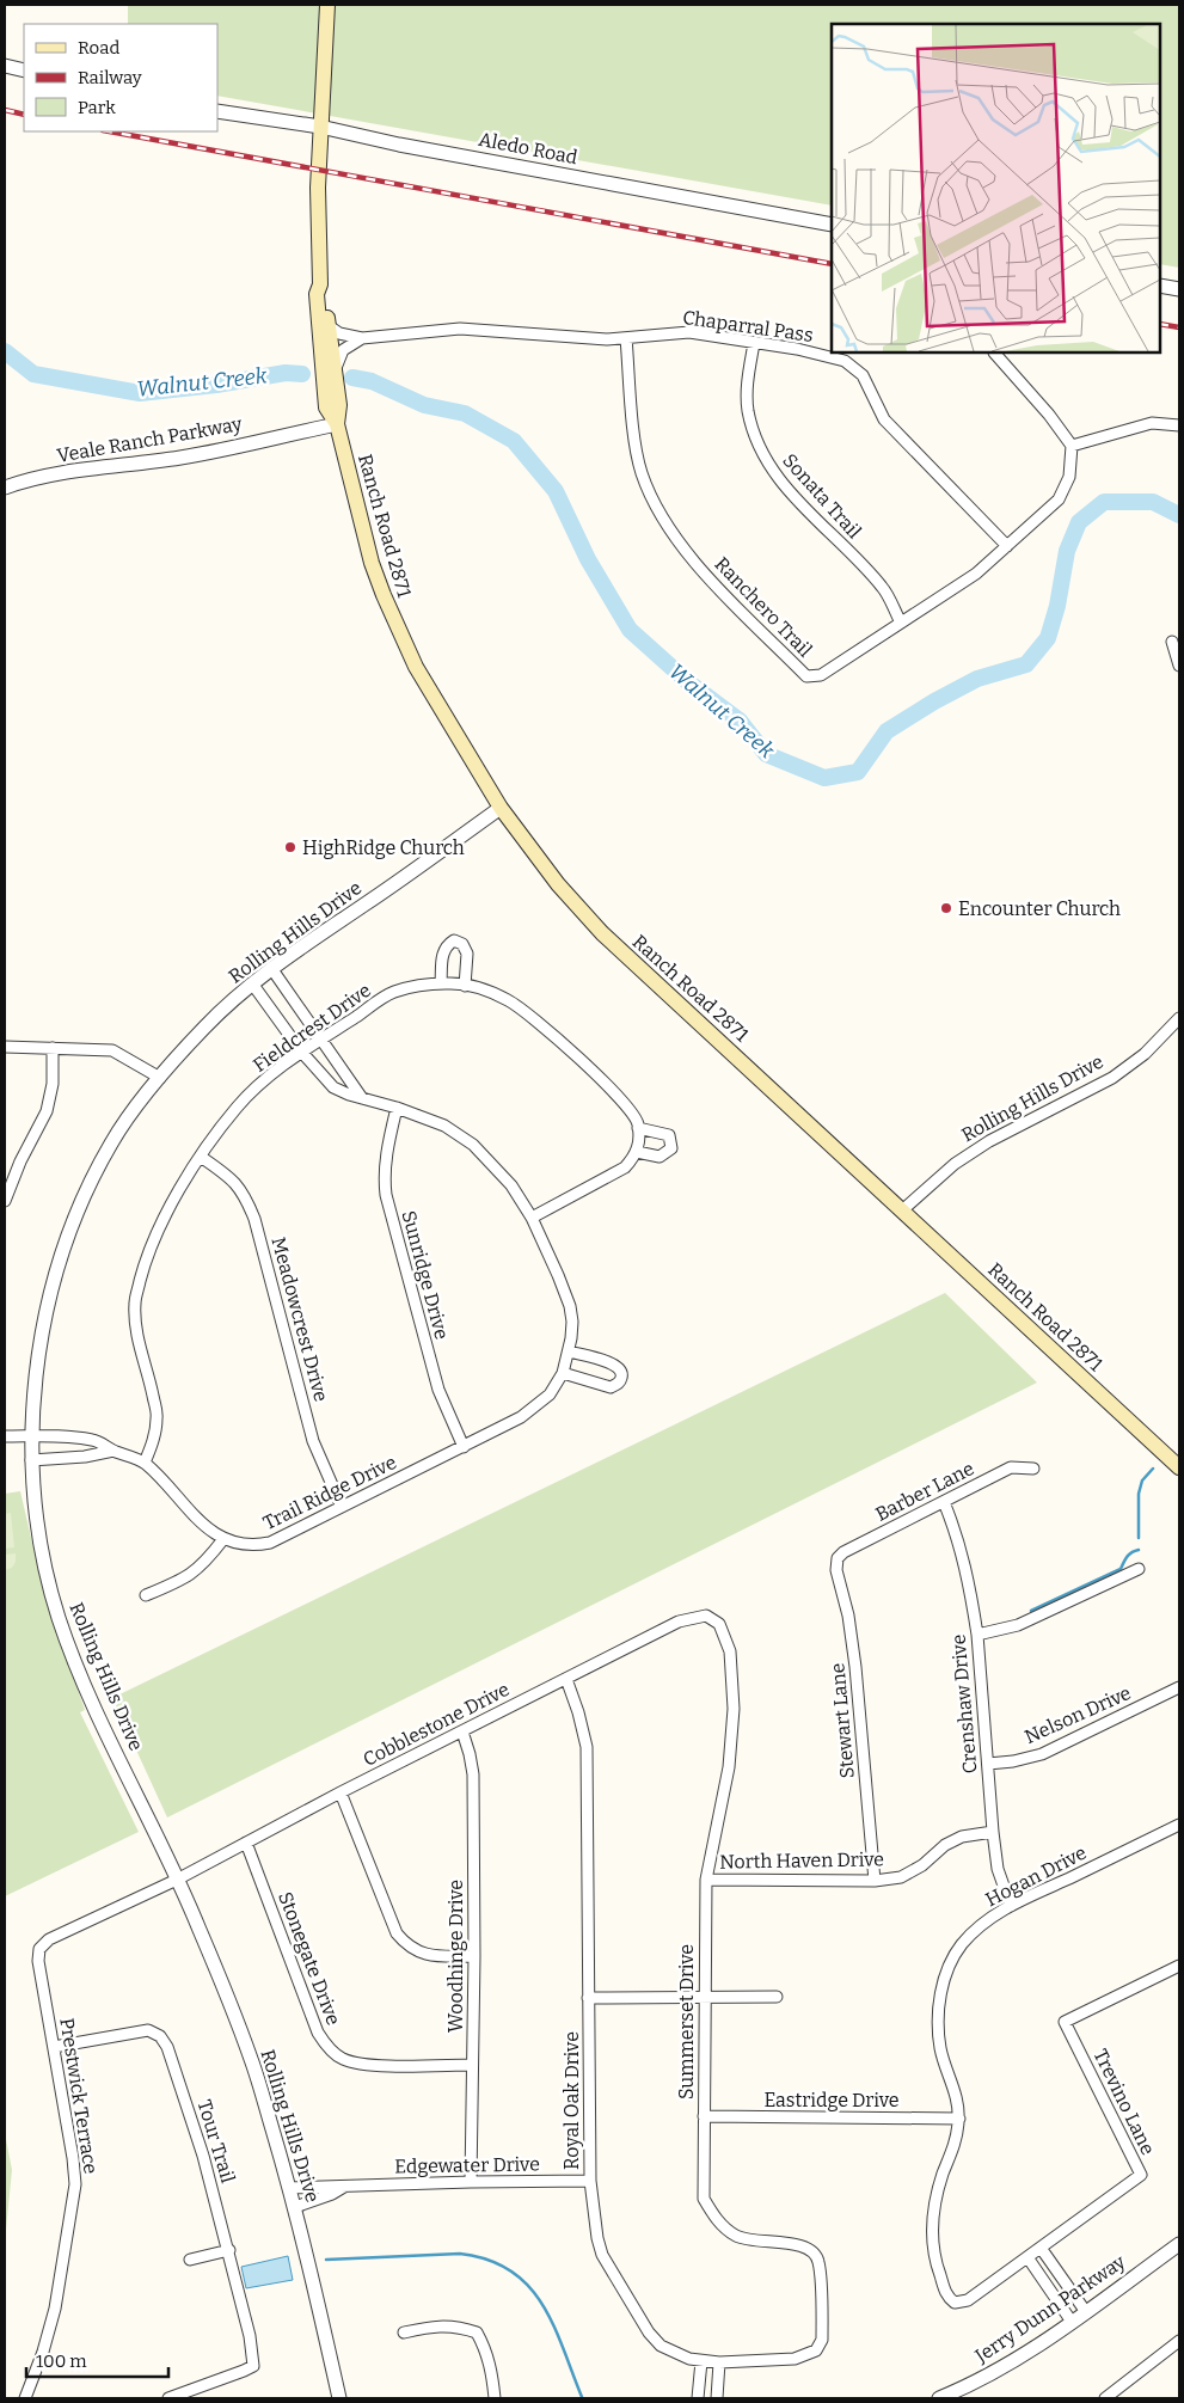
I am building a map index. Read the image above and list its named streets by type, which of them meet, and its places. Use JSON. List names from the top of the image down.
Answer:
{
  "streets": {
    "main road": ["Ranch Road 2871"],
    "street": [
      "Aledo Road",
      "Chaparral Pass",
      "Veale Ranch Parkway",
      "Sonata Trail",
      "Ranchero Trail",
      "Rolling Hills Drive",
      "Fieldcrest Drive",
      "Sunridge Drive",
      "Meadowcrest Drive",
      "Barber Lane",
      "Trail Ridge Drive",
      "Crenshaw Drive",
      "Nelson Drive",
      "Stewart Lane",
      "Cobblestone Drive",
      "North Haven Drive",
      "Hogan Drive",
      "Woodhinge Drive",
      "Stonegate Drive",
      "Summerset Drive",
      "Prestwick Terrace",
      "Eastridge Drive",
      "Royal Oak Drive",
      "Trevino Lane",
      "Tour Trail",
      "Edgewater Drive",
      "Jerry Dunn Parkway"
    ]
  },
  "crossings": [
    ["Aledo Road", "Ranch Road 2871"],
    ["Chaparral Pass", "Sonata Trail"],
    ["Chaparral Pass", "Ranch Road 2871"],
    ["Chaparral Pass", "Ranchero Trail"],
    ["Veale Ranch Parkway", "Ranch Road 2871"],
    ["Sonata Trail", "Ranchero Trail"],
    ["Ranch Road 2871", "Rolling Hills Drive"],
    ["Rolling Hills Drive", "Trail Ridge Drive"],
    ["Rolling Hills Drive", "Cobblestone Drive"],
    ["Rolling Hills Drive", "Prestwick Terrace"],
    ["Rolling Hills Drive", "Edgewater Drive"],
    ["Fieldcrest Drive", "Meadowcrest Drive"],
    ["Fieldcrest Drive", "Trail Ridge Drive"],
    ["Sunridge Drive", "Trail Ridge Drive"],
    ["Meadowcrest Drive", "Trail Ridge Drive"],
    ["Barber Lane", "Crenshaw Drive"],
    ["Barber Lane", "Stewart Lane"],
    ["Crenshaw Drive", "Nelson Drive"],
    ["Crenshaw Drive", "North Haven Drive"],
    ["Crenshaw Drive", "Hogan Drive"],
    ["Stewart Lane", "North Haven Drive"],
    ["Cobblestone Drive", "Woodhinge Drive"],
    ["Cobblestone Drive", "Stonegate Drive"],
    ["Cobblestone Drive", "Summerset Drive"],
    ["Cobblestone Drive", "Prestwick Terrace"],
    ["Cobblestone Drive", "Royal Oak Drive"],
    ["North Haven Drive", "Summerset Drive"],
    ["Hogan Drive", "Eastridge Drive"],
    ["Hogan Drive", "Trevino Lane"],
    ["Woodhinge Drive", "Stonegate Drive"],
    ["Woodhinge Drive", "Edgewater Drive"],
    ["Summerset Drive", "Eastridge Drive"],
    ["Summerset Drive", "Royal Oak Drive"],
    ["Prestwick Terrace", "Tour Trail"],
    ["Royal Oak Drive", "Edgewater Drive"]
  ],
  "water": ["Walnut Creek"],
  "places": ["HighRidge Church", "Encounter Church"],
  "legend": ["Road", "Railway", "Park"],
  "scale_bar": "100 m"
}
